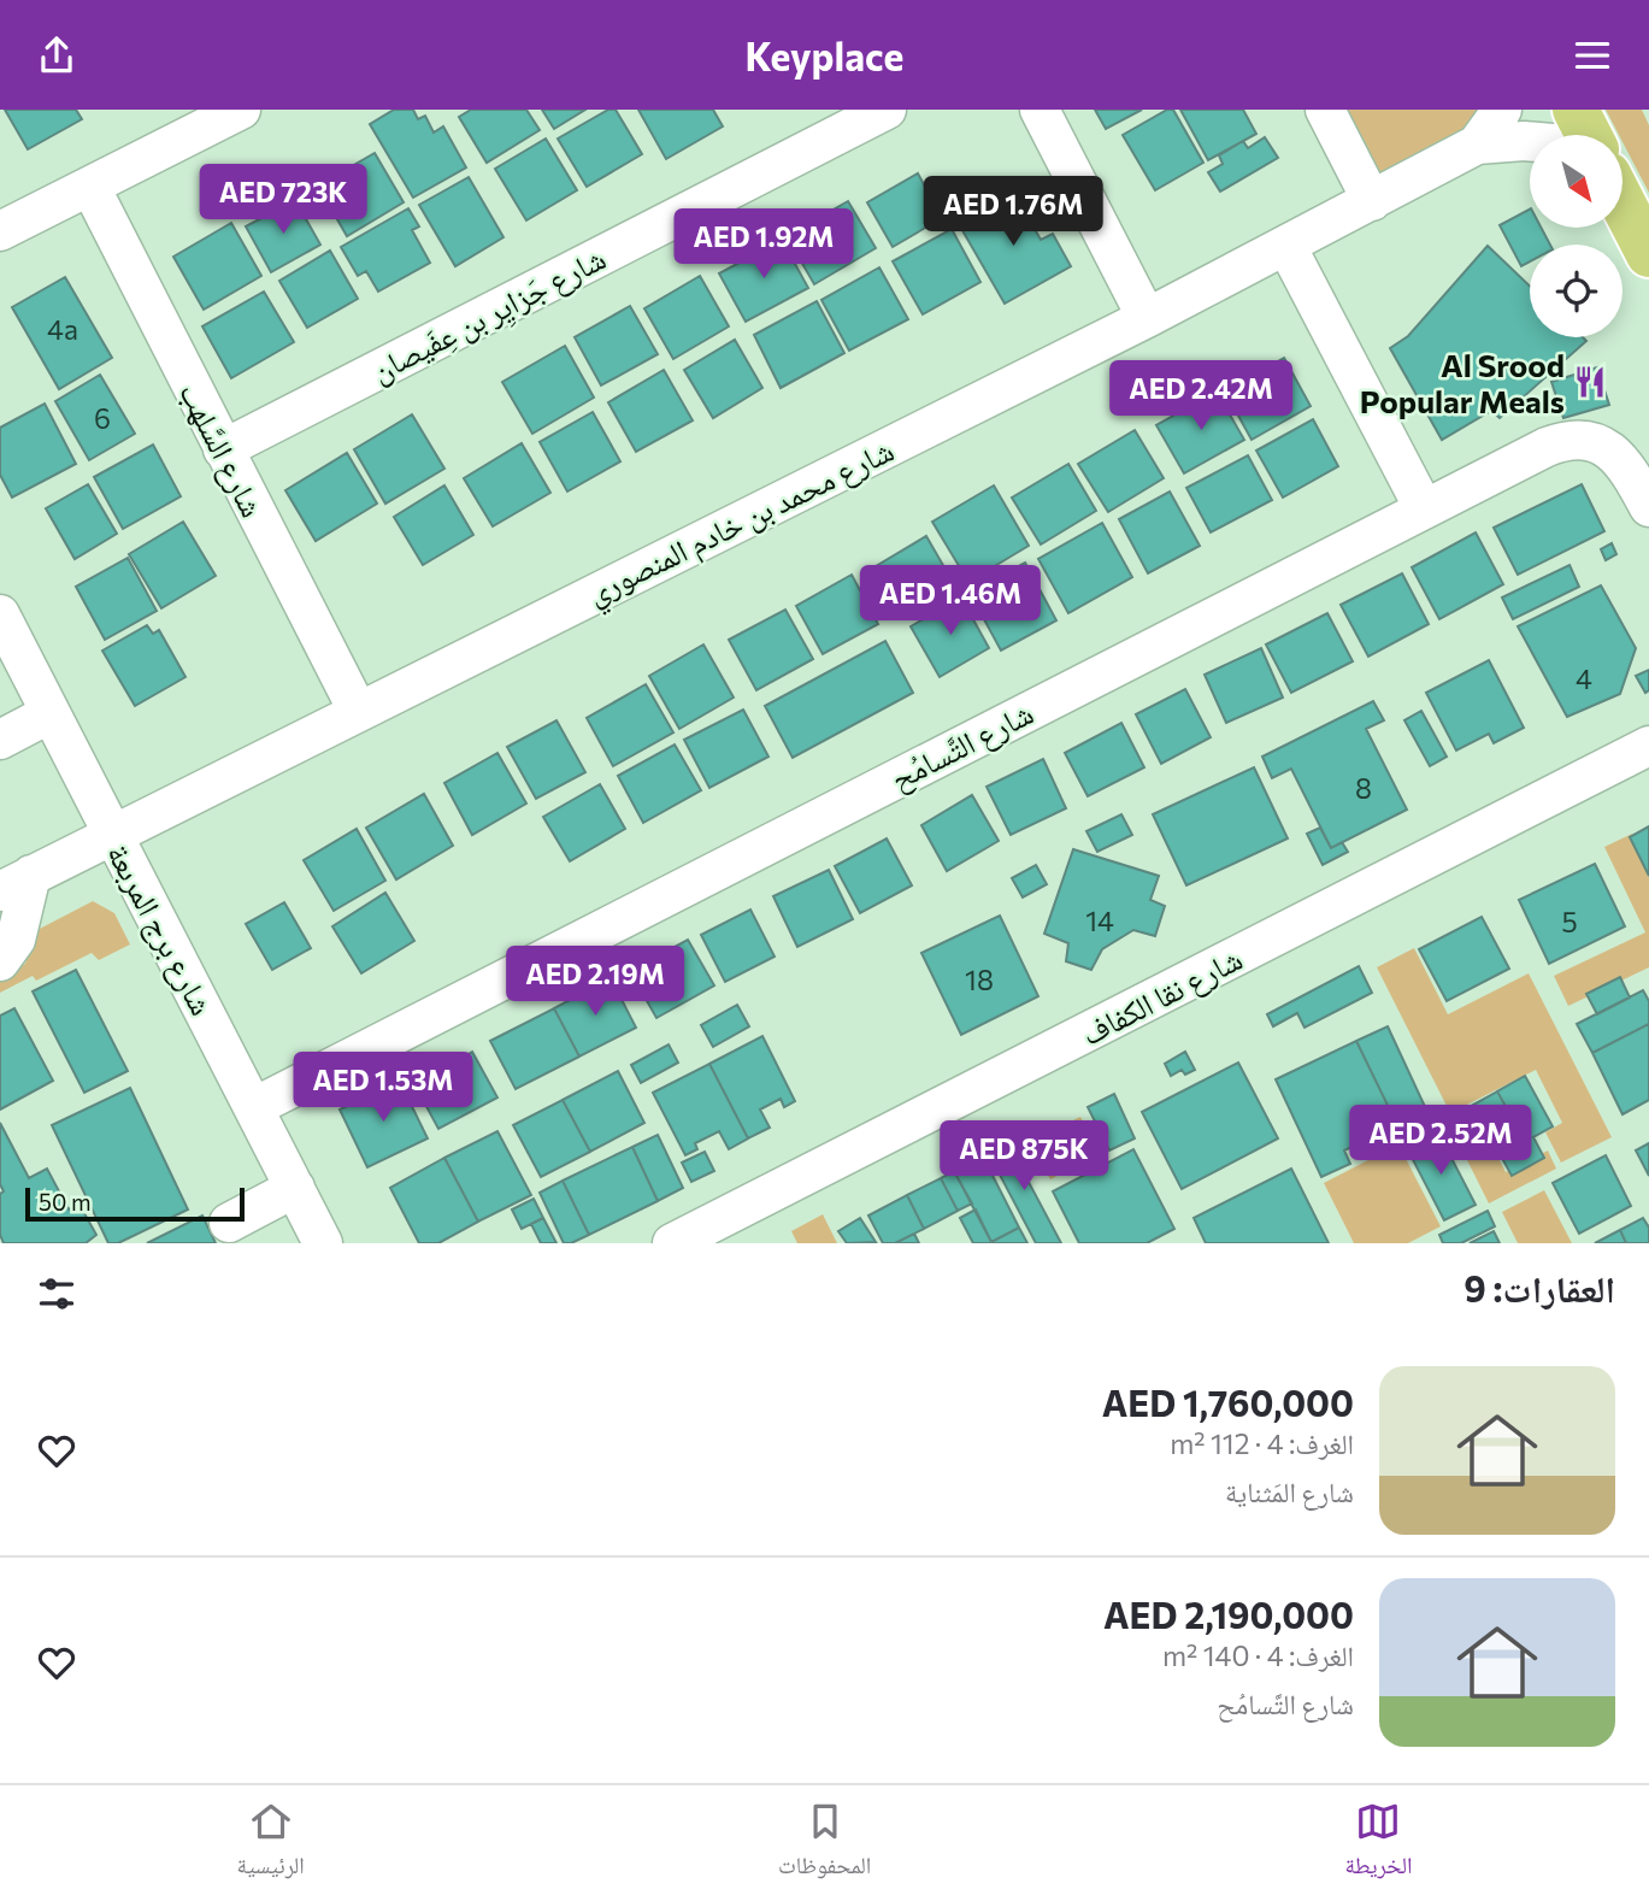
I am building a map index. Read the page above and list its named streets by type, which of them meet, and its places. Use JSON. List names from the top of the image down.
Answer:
{
  "streets": {
    "street": [
      "شارع جَزايِر بن عِفَيصان",
      "شارع السَّلهب",
      "شارع محمد بن خادم المنصوري",
      "شارع التَّسامُح",
      "شارع برج المربعة",
      "شارع نقا الكفاف"
    ]
  },
  "crossings": [
    ["شارع جَزايِر بن عِفَيصان", "شارع السَّلهب"],
    ["شارع السَّلهب", "شارع محمد بن خادم المنصوري"],
    ["شارع محمد بن خادم المنصوري", "شارع برج المربعة"],
    ["شارع التَّسامُح", "شارع برج المربعة"]
  ],
  "places": {
    "restaurant": ["Al Srood Popular Meals"]
  },
  "house_numbers": [
    "4a",
    "6",
    "4",
    "8",
    "14",
    "5",
    "18"
  ],
  "scale_bar": "50 m",
  "north": "bottom right",
  "page": {
    "header": "Keyplace",
    "price": [
      "AED 723K",
      "AED 1.76M",
      "AED 1.92M",
      "AED 2.42M",
      "AED 1.46M",
      "AED 2.19M",
      "AED 1.53M",
      "AED 2.52M",
      "AED 875K"
    ],
    "scale": "50 m",
    "heading": "العقارات: 9",
    "list": [
      {
        "name": "AED 1,760,000",
        "note": "الغرف: 4 · 112 m² · شارع المَثناية"
      },
      {
        "name": "AED 2,190,000",
        "note": "الغرف: 4 · 140 m² · شارع التَّسامُح"
      }
    ],
    "tabs": ["الخريطة", "المحفوظات", "الرئيسية"]
  }
}
